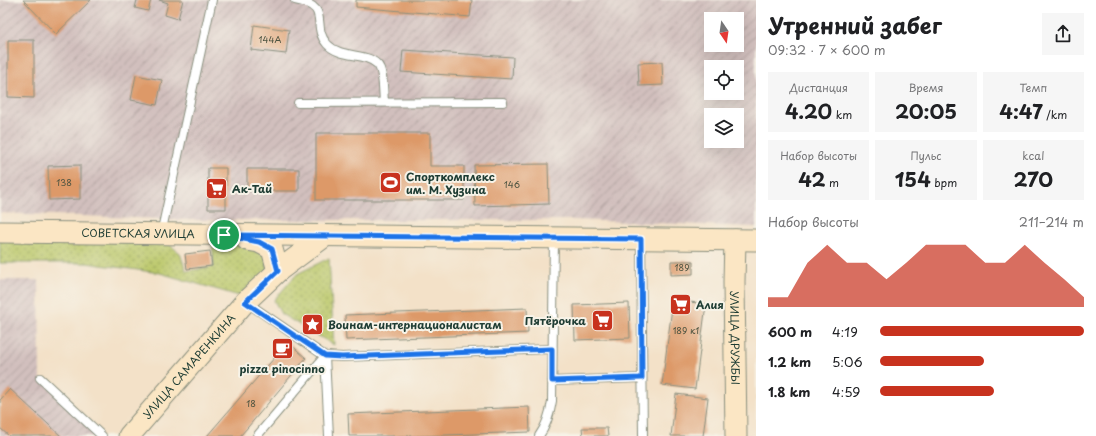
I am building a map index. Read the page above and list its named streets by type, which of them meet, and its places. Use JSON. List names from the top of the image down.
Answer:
{
  "streets": {
    "main road": ["СОВЕТСКАЯ УЛИЦА", "УЛИЦА ДРУЖБЫ", "УЛИЦА САМАРЕНКИНА"]
  },
  "crossings": [
    ["СОВЕТСКАЯ УЛИЦА", "УЛИЦА ДРУЖБЫ"],
    ["СОВЕТСКАЯ УЛИЦА", "УЛИЦА САМАРЕНКИНА"]
  ],
  "places": {
    "sports": ["Спорткомплекс им. М. Хузина"],
    "supermarket": ["Ак-Тай", "Алия", "Пятёрочка"],
    "place": ["Воинам-интернационалистам"],
    "cafe": ["pizza pinocinno"]
  },
  "house_numbers": [
    "144А",
    "138",
    "146",
    "189",
    "189 к1",
    "18"
  ],
  "north": "bottom",
  "page": {
    "heading": ["Утренний забег", "09:32 · 7 × 600 m"],
    "stats": [
      ["Дистанция", "4.20 km"],
      ["Время", "20:05"],
      ["Темп", "4:47 /km"],
      ["Набор высоты", "42 m"],
      ["Пульс", "154 bpm"],
      ["kcal", "270"]
    ],
    "chart": ["Набор высоты", "211–214 m"],
    "list": [
      {
        "name": "600 m",
        "note": "4:19"
      },
      {
        "name": "1.2 km",
        "note": "5:06"
      },
      {
        "name": "1.8 km",
        "note": "4:59"
      }
    ]
  }
}
